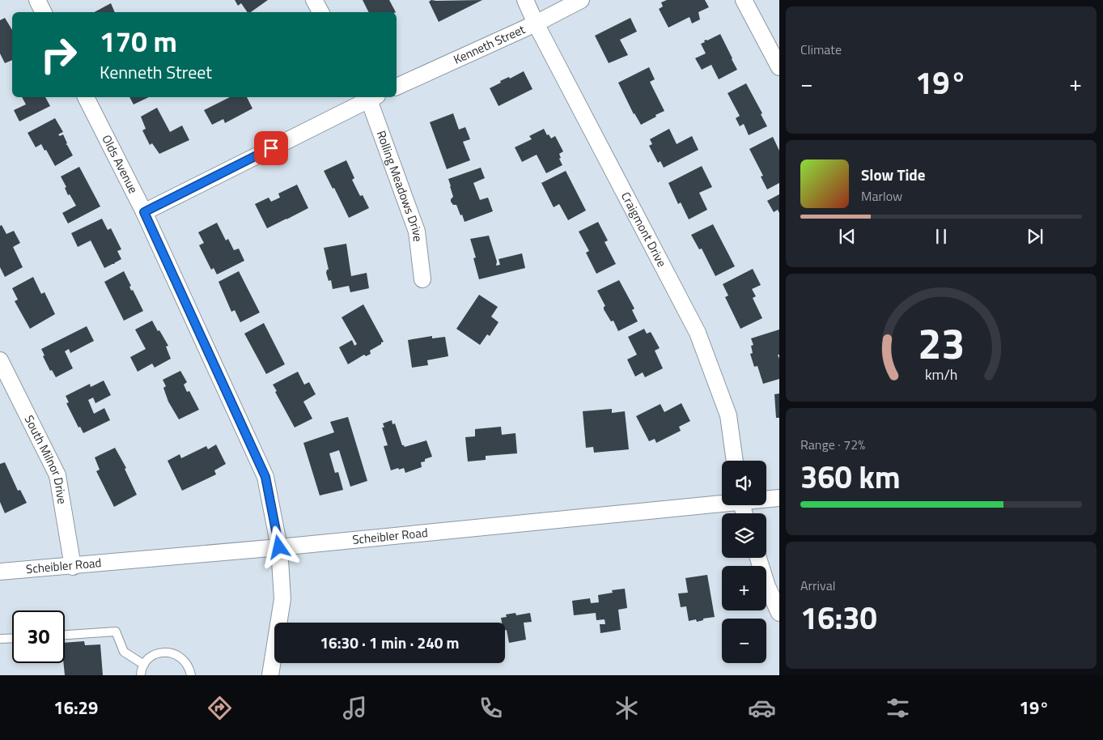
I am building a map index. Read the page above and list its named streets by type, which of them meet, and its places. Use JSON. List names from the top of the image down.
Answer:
{
  "streets": {
    "street": [
      "Kenneth Street",
      "Olds Avenue",
      "Rolling Meadows Drive",
      "Craigmont Drive",
      "South Milnor Drive",
      "Scheibler Road"
    ]
  },
  "crossings": [
    ["Kenneth Street", "Craigmont Drive"],
    ["Olds Avenue", "Scheibler Road"],
    ["South Milnor Drive", "Scheibler Road"]
  ],
  "page": {
    "tile": [
      "Climate",
      ["Range · 72%", "360 km"],
      ["Arrival", "16:30"]
    ],
    "turn": ["170 m", "Kenneth Street"],
    "heat": ["−", "19°", "+"],
    "song": ["Slow Tide", "Marlow"],
    "map_buttons": ["+", "−"],
    "limit": "30",
    "trip": "16:30 · 1 min · 240 m",
    "tabs": ["16:29", "19°"],
    "gauge": ["23", "km/h"]
  }
}
